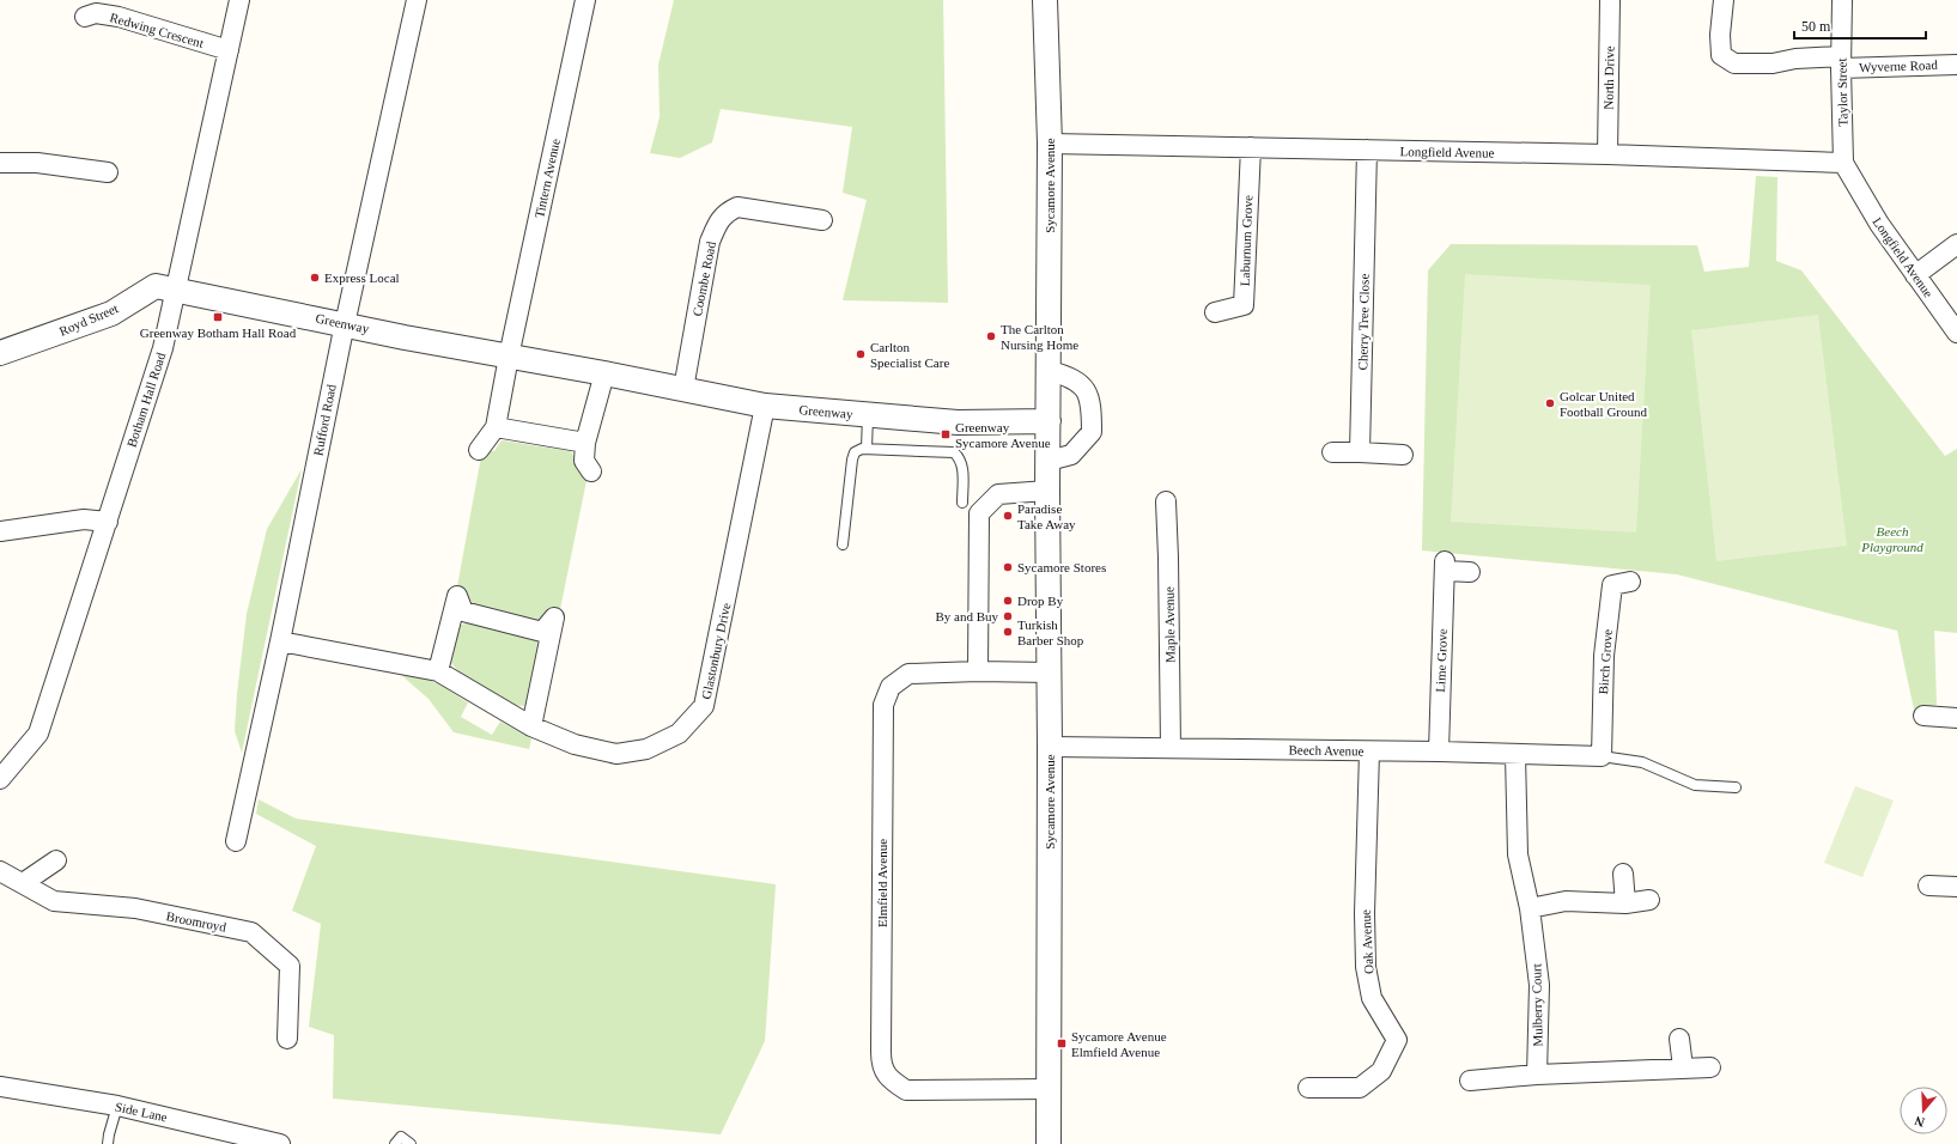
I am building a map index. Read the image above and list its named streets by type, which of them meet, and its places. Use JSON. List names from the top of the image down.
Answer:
{
  "streets": {
    "street": [
      "Redwing Crescent",
      "Wyverne Road",
      "North Drive",
      "Taylor Street",
      "Longfield Avenue",
      "Tintern Avenue",
      "Sycamore Avenue",
      "Laburnum Grove",
      "Coombe Road",
      "Royd Street",
      "Cherry Tree Close",
      "Greenway",
      "Botham Hall Road",
      "Rufford Road",
      "Maple Avenue",
      "Glastonbury Drive",
      "Lime Grove",
      "Birch Grove",
      "Beech Avenue",
      "Elmfield Avenue",
      "Broomroyd",
      "Oak Avenue",
      "Mulberry Court",
      "Side Lane"
    ]
  },
  "crossings": [
    ["Redwing Crescent", "Botham Hall Road"],
    ["Wyverne Road", "Taylor Street"],
    ["North Drive", "Longfield Avenue"],
    ["Taylor Street", "Longfield Avenue"],
    ["Longfield Avenue", "Sycamore Avenue"],
    ["Longfield Avenue", "Laburnum Grove"],
    ["Longfield Avenue", "Cherry Tree Close"],
    ["Tintern Avenue", "Greenway"],
    ["Sycamore Avenue", "Greenway"],
    ["Sycamore Avenue", "Beech Avenue"],
    ["Sycamore Avenue", "Elmfield Avenue"],
    ["Coombe Road", "Greenway"],
    ["Royd Street", "Greenway"],
    ["Royd Street", "Botham Hall Road"],
    ["Greenway", "Botham Hall Road"],
    ["Greenway", "Rufford Road"],
    ["Greenway", "Glastonbury Drive"],
    ["Rufford Road", "Glastonbury Drive"],
    ["Maple Avenue", "Beech Avenue"],
    ["Lime Grove", "Beech Avenue"],
    ["Birch Grove", "Beech Avenue"],
    ["Beech Avenue", "Oak Avenue"],
    ["Beech Avenue", "Mulberry Court"]
  ],
  "parks": ["Beech Playground"],
  "places": {
    "other": [
      "Express Local",
      "The Carlton Nursing Home",
      "Carlton Specialist Care",
      "Golcar United Football Ground",
      "Paradise Take Away",
      "Sycamore Stores",
      "Drop By",
      "By and Buy",
      "Turkish Barber Shop"
    ],
    "transit": ["Greenway Botham Hall Road", "Greenway Sycamore Avenue", "Sycamore Avenue Elmfield Avenue"]
  },
  "scale_bar": "50 m",
  "north": "bottom"
}
